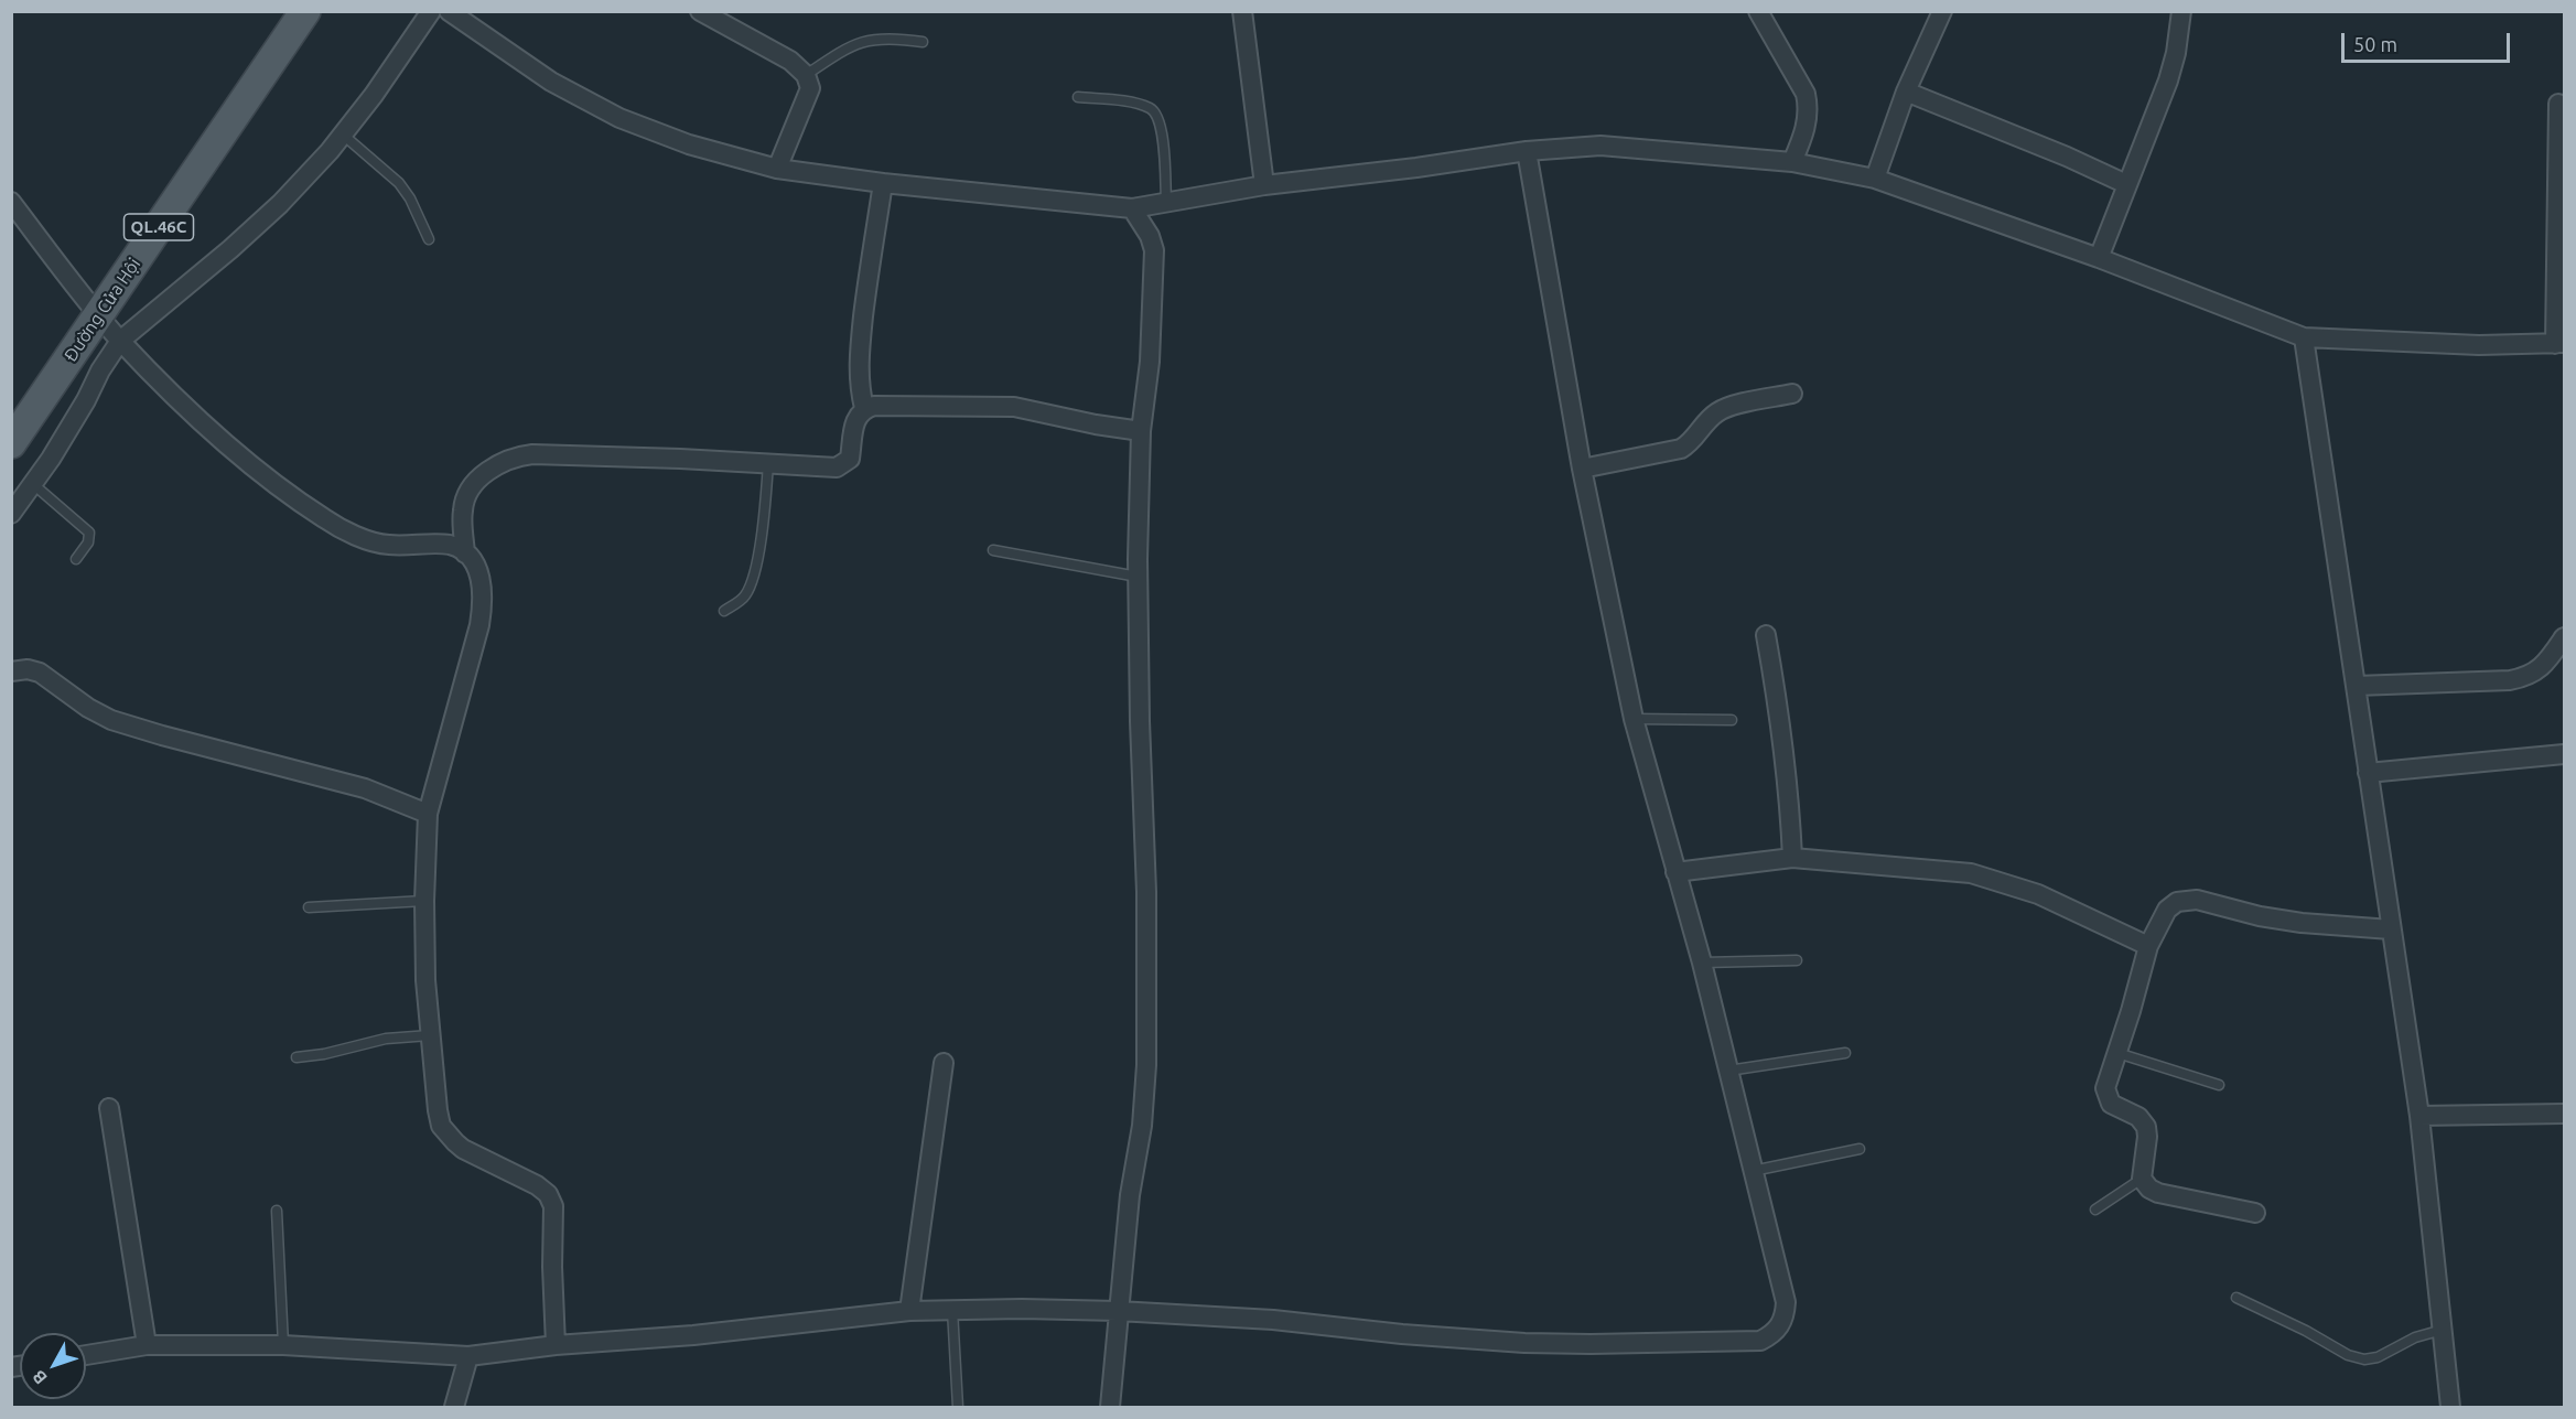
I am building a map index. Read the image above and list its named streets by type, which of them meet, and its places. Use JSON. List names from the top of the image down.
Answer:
{
  "streets": {
    "main road": ["QL.46C", "Đường Cửa Hội"]
  },
  "scale_bar": "50 m",
  "north": "bottom left"
}
